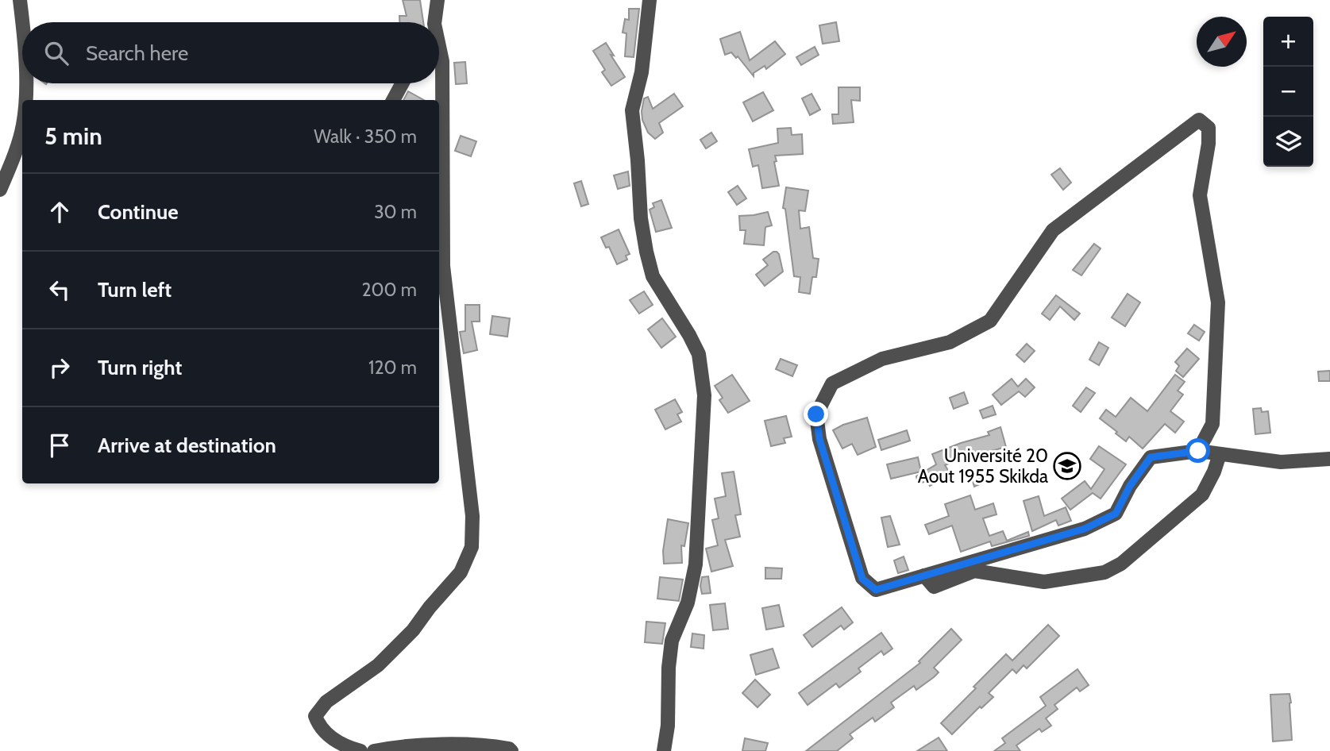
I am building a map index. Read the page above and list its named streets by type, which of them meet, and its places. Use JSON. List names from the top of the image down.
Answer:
{
  "places": {
    "school or university": ["Université 20 Aout 1955 Skikda"]
  },
  "north": "top right",
  "page": {
    "map_buttons": ["+", "−"],
    "search": "Search here",
    "heading": ["5 min", "Walk · 350 m"],
    "list": [
      ["Continue", "30 m"],
      ["Turn left", "200 m"],
      ["Turn right", "120 m"],
      "Arrive at destination"
    ]
  }
}
